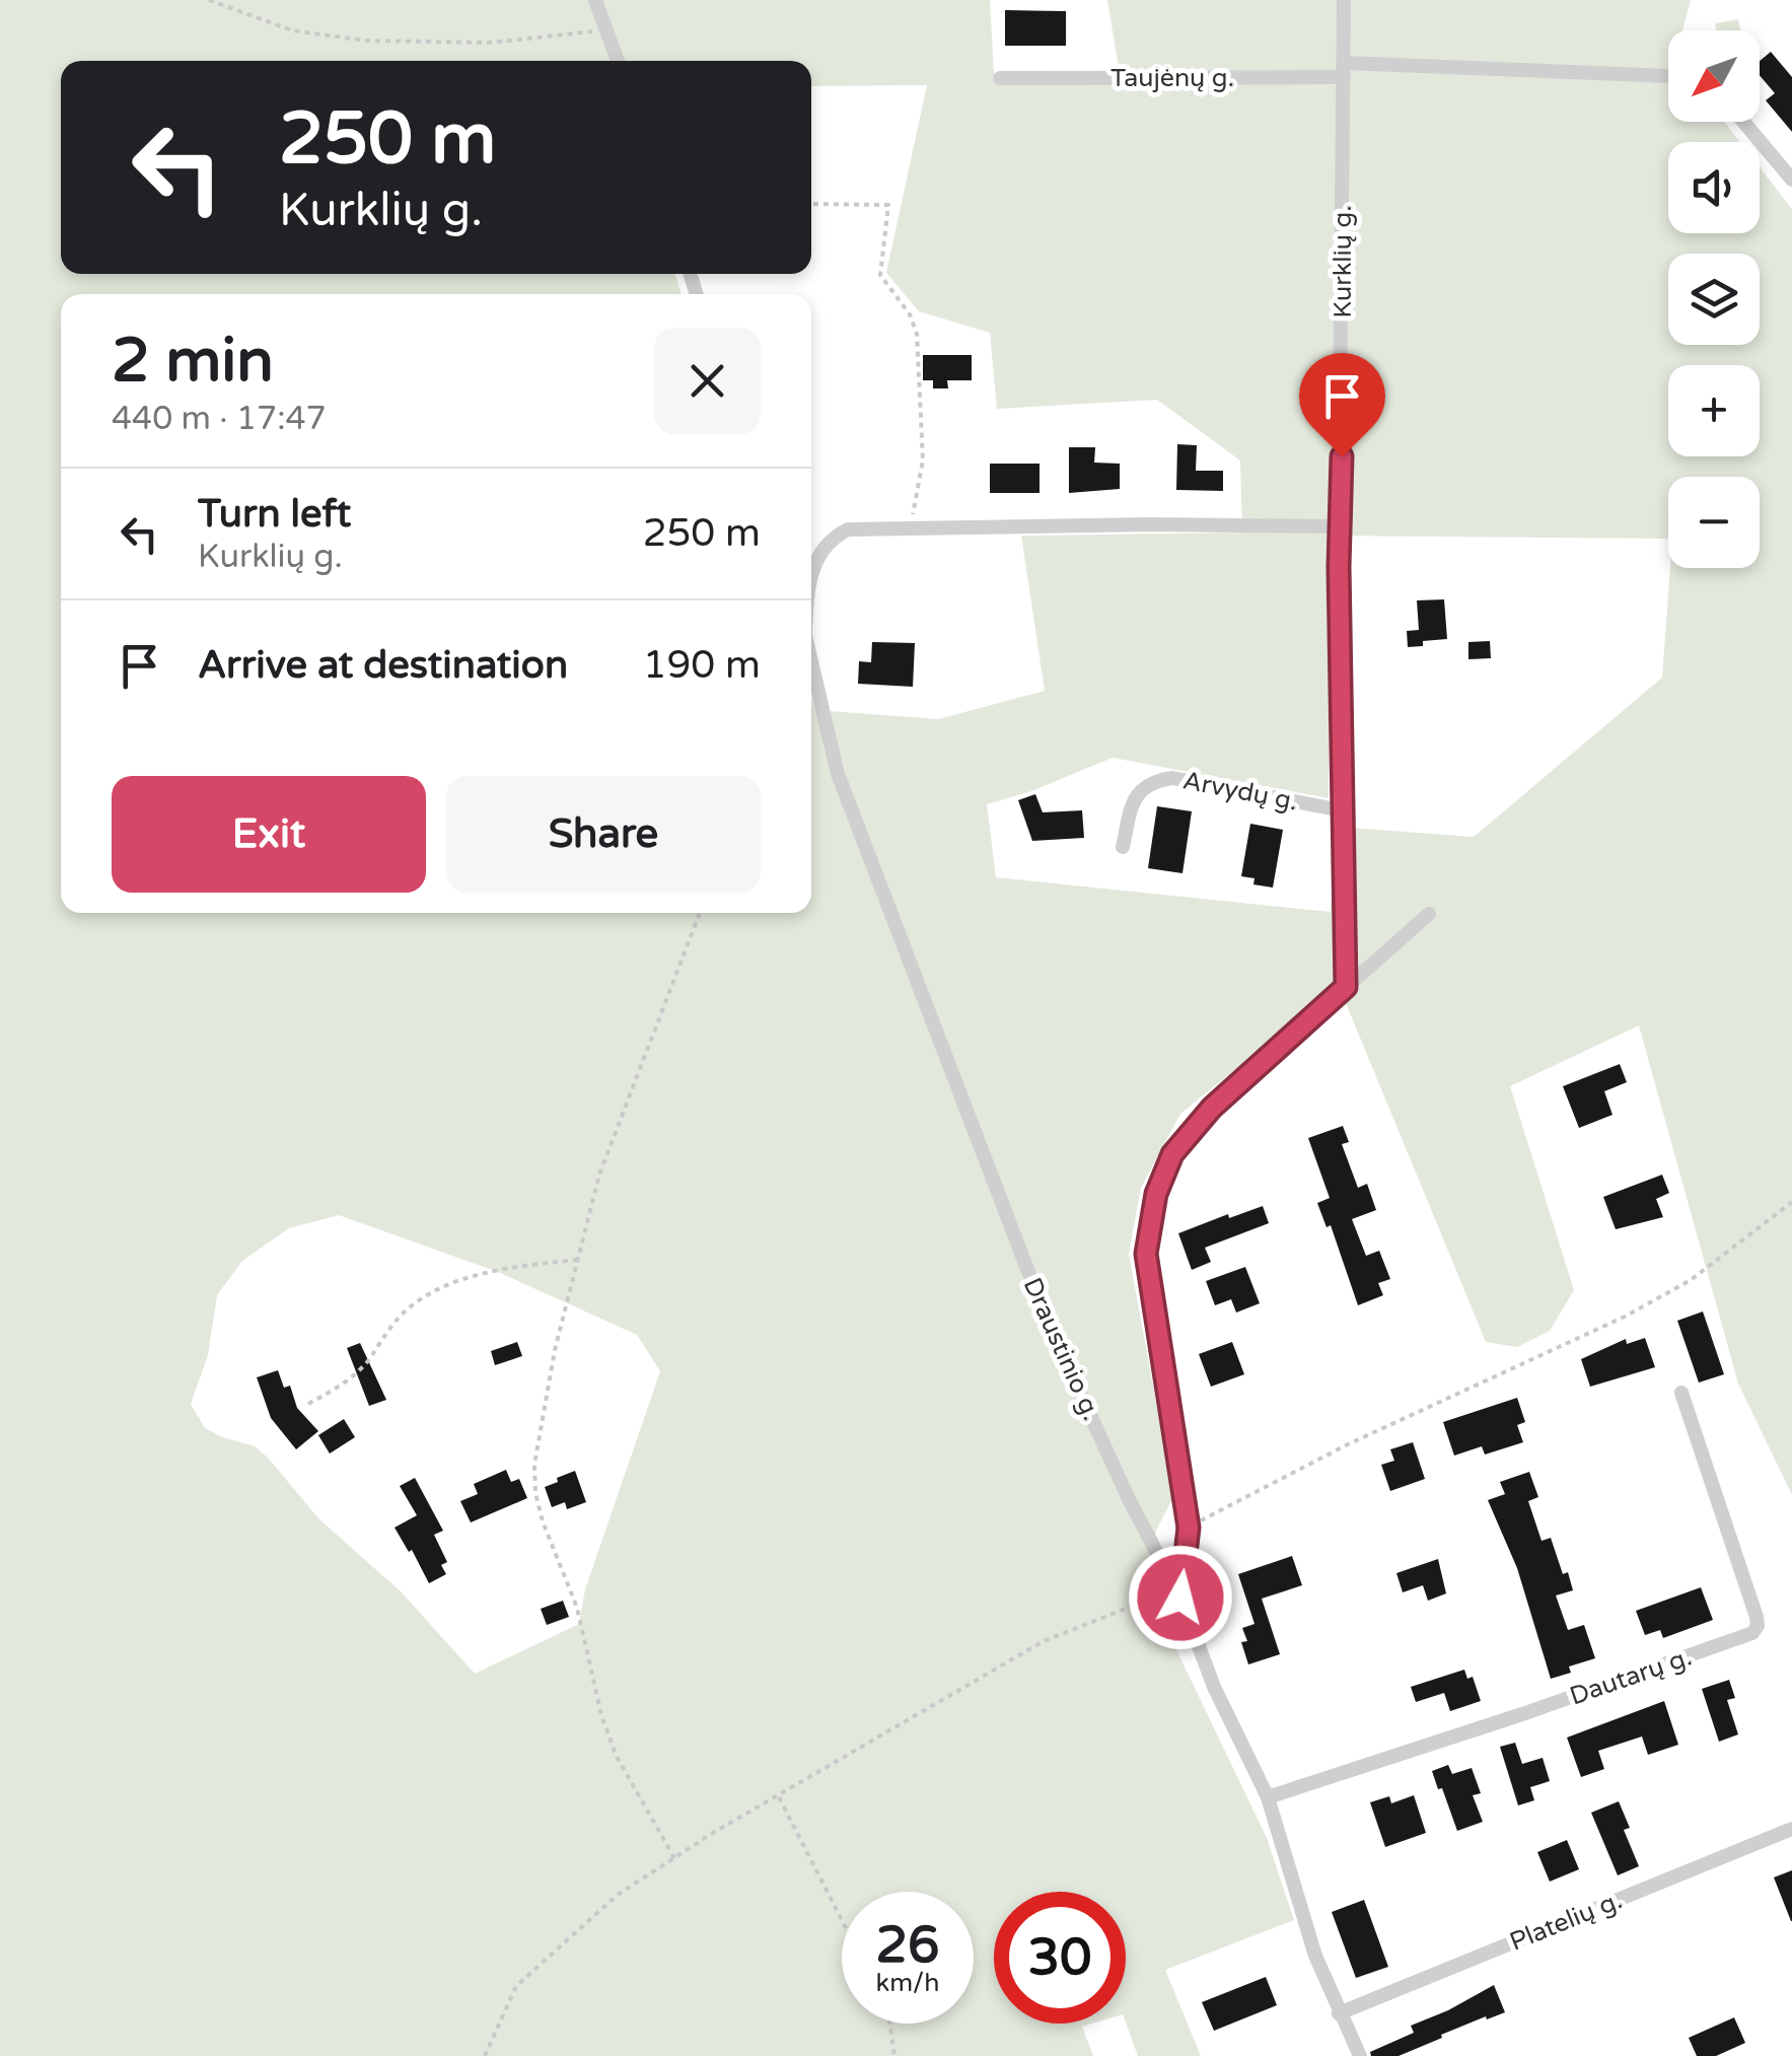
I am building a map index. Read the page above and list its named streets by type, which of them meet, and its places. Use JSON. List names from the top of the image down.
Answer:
{
  "streets": {
    "street": [
      "Taujėnų g.",
      "Kurklių g.",
      "Arvydų g.",
      "Draustinio g.",
      "Dautarų g.",
      "Platelių g."
    ]
  },
  "crossings": [
    ["Taujėnų g.", "Kurklių g."],
    ["Kurklių g.", "Arvydų g."],
    ["Draustinio g.", "Dautarų g."],
    ["Draustinio g.", "Platelių g."]
  ],
  "north": "bottom left",
  "page": {
    "map_buttons": ["+", "−"],
    "turn": ["250 m", "Kurklių g."],
    "heading": ["2 min", "440 m · 17:47"],
    "list": [
      {
        "name": "Turn left",
        "note": "Kurklių g.",
        "value": "250 m"
      },
      {
        "name": "Arrive at destination",
        "value": "190 m"
      }
    ],
    "buttons": ["Exit", "Share"],
    "speed": "26 km/h",
    "limit": "30"
  }
}
